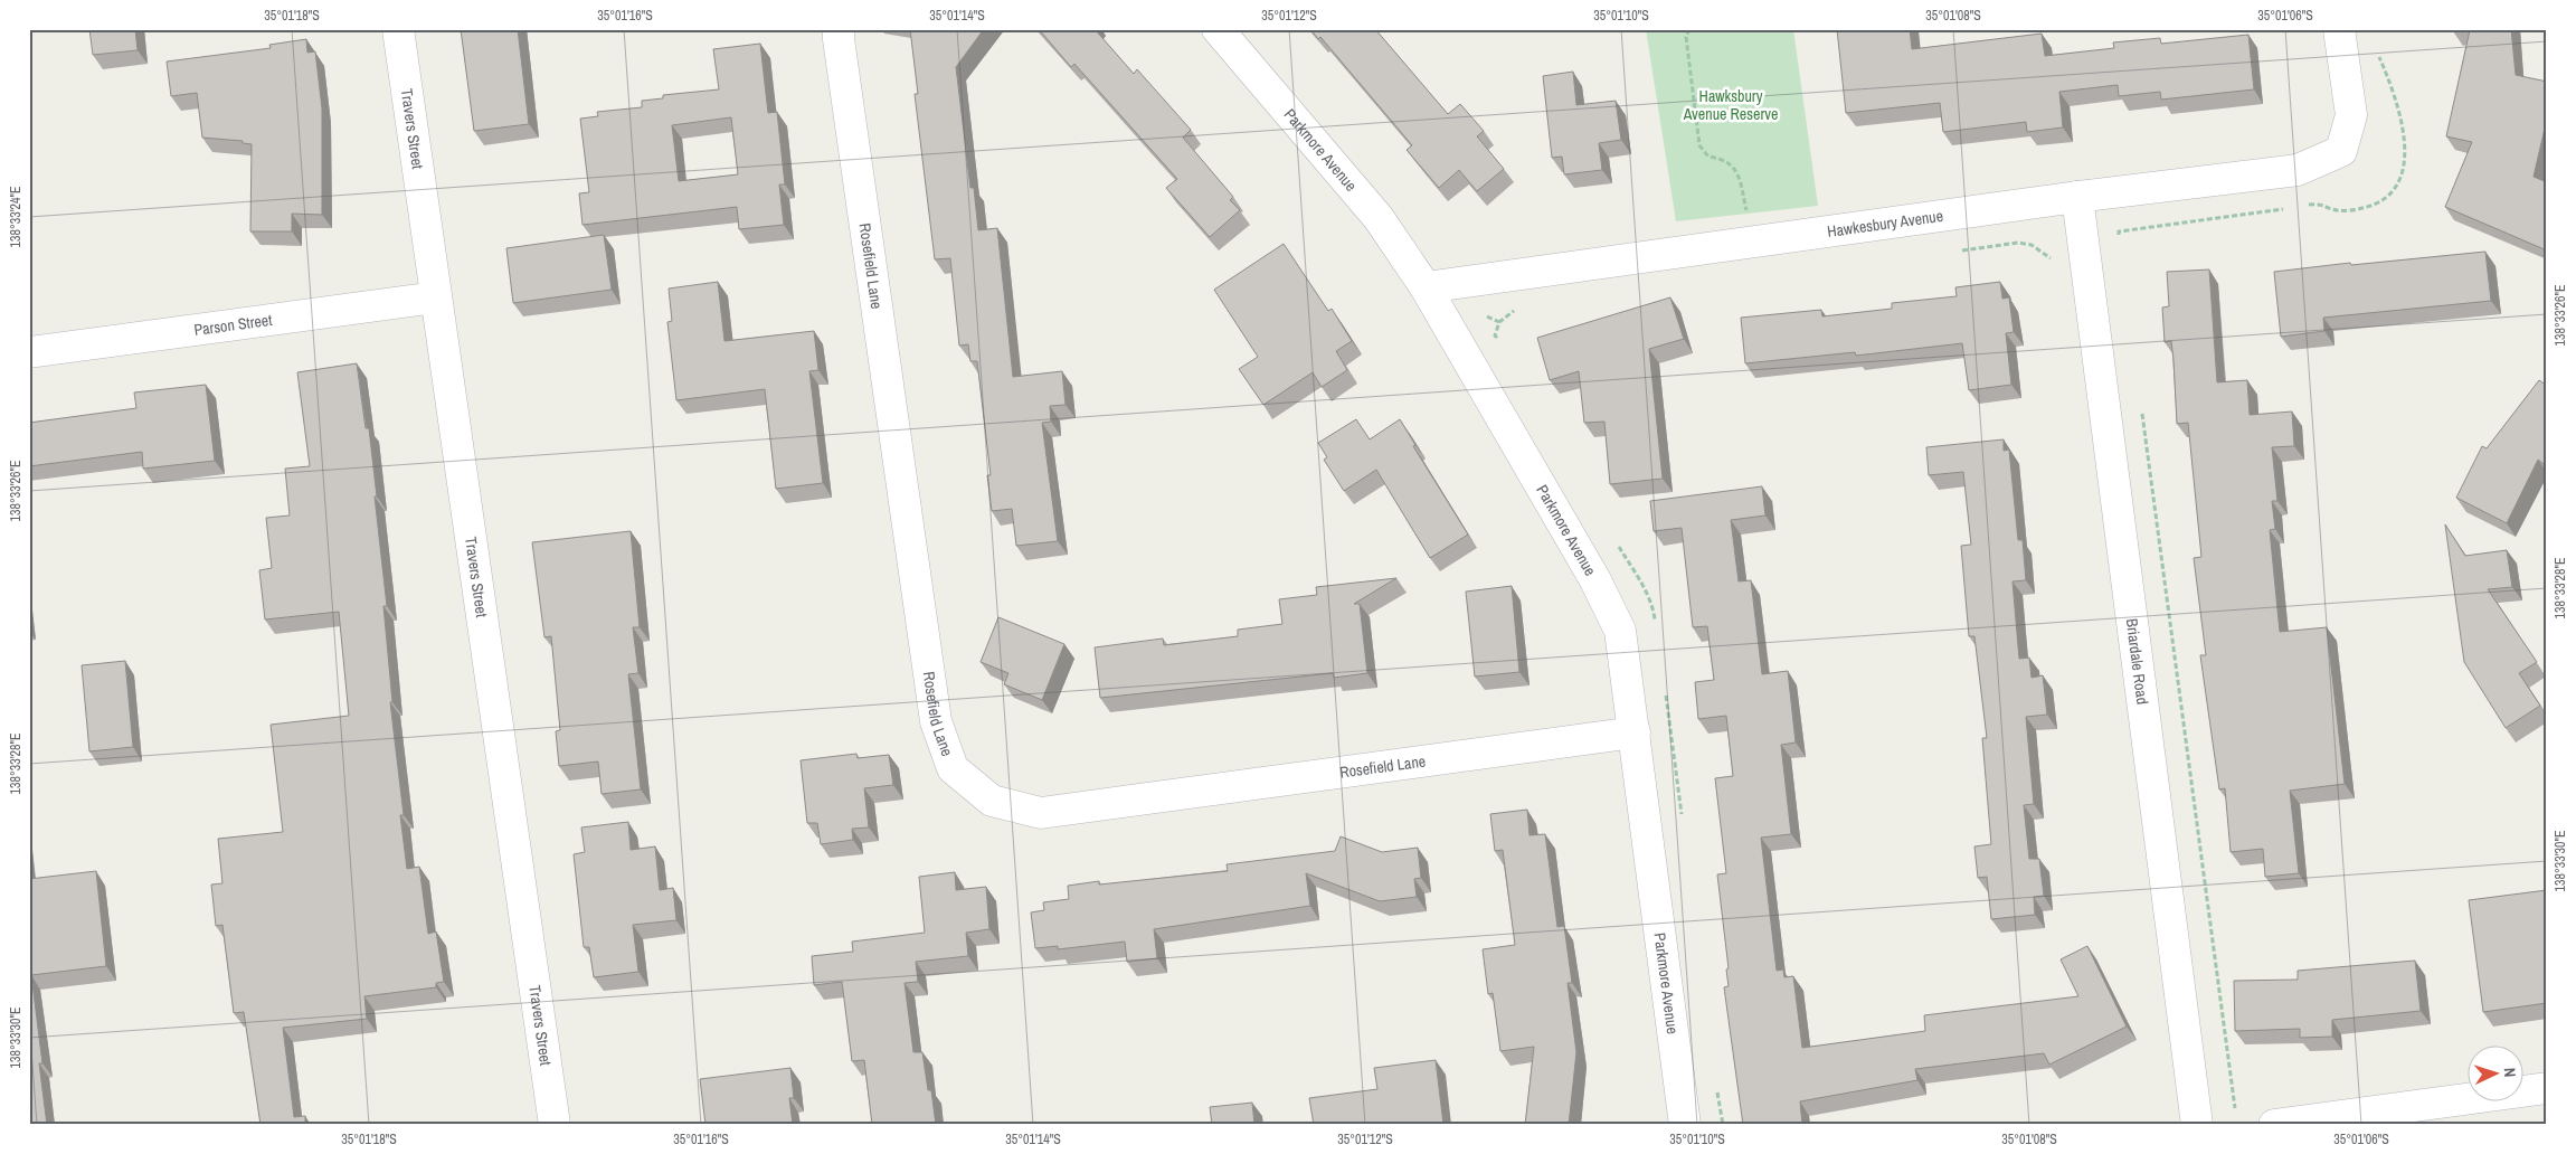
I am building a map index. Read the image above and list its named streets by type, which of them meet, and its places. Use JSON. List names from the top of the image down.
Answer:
{
  "streets": {
    "street": [
      "Travers Street",
      "Parkmore Avenue",
      "Hawkesbury Avenue",
      "Rosefield Lane",
      "Parson Street",
      "Briardale Road"
    ]
  },
  "crossings": [
    ["Travers Street", "Parson Street"],
    ["Parkmore Avenue", "Hawkesbury Avenue"],
    ["Parkmore Avenue", "Rosefield Lane"],
    ["Hawkesbury Avenue", "Briardale Road"]
  ],
  "parks": ["Hawksbury Avenue Reserve"],
  "north": "right",
  "coordinates": [
    "35°01'18\"S",
    "35°01'16\"S",
    "35°01'14\"S",
    "35°01'12\"S",
    "35°01'10\"S",
    "35°01'08\"S",
    "35°01'06\"S",
    "138°33'24\"E",
    "138°33'26\"E",
    "138°33'28\"E",
    "138°33'30\"E"
  ]
}
